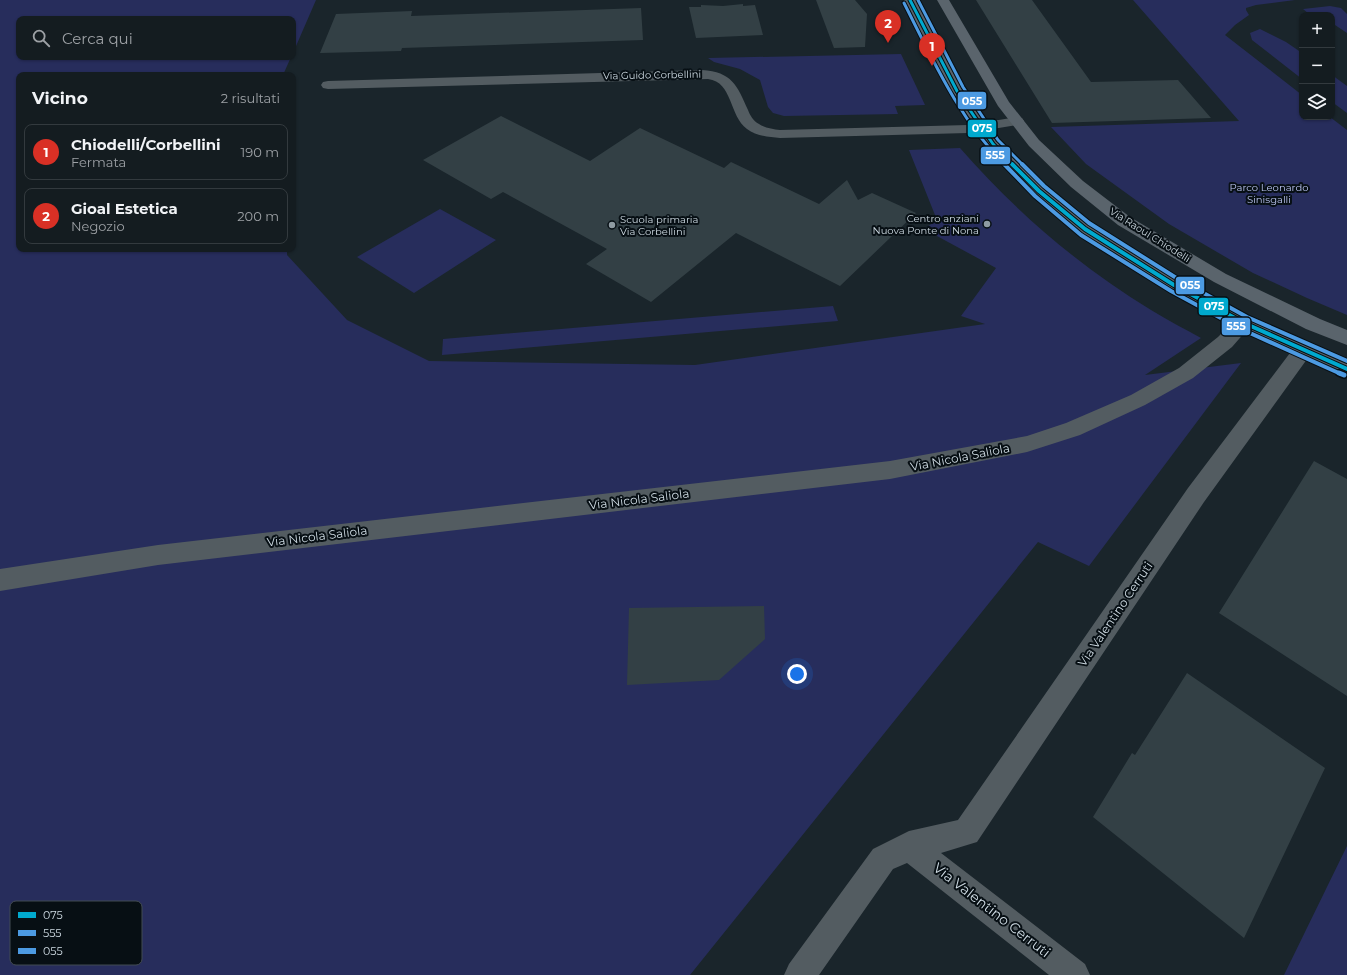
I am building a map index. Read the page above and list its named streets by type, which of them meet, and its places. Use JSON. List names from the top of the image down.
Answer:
{
  "streets": {
    "main road": ["Via Raoul Chiodelli"],
    "street": ["Via Guido Corbellini", "Via Nicola Saliola", "Via Valentino Cerruti"]
  },
  "crossings": [
    ["Via Guido Corbellini", "Via Raoul Chiodelli"]
  ],
  "parks": ["Parco Leonardo Sinisgalli"],
  "places": ["Centro anziani Nuova Ponte di Nona", "Scuola primaria Via Corbellini"],
  "lines": ["transit line 075", "transit line 055", "transit line 555"],
  "legend": ["075", "555", "055"],
  "page": {
    "pins": ["2", "1"],
    "map_buttons": ["+", "−"],
    "search": "Cerca qui",
    "heading": ["Vicino", "2 risultati"],
    "list": [
      {
        "mark": "1",
        "name": "Chiodelli/Corbellini",
        "note": "Fermata",
        "value": "190 m"
      },
      {
        "mark": "2",
        "name": "Gioal Estetica",
        "note": "Negozio",
        "value": "200 m"
      }
    ]
  }
}
